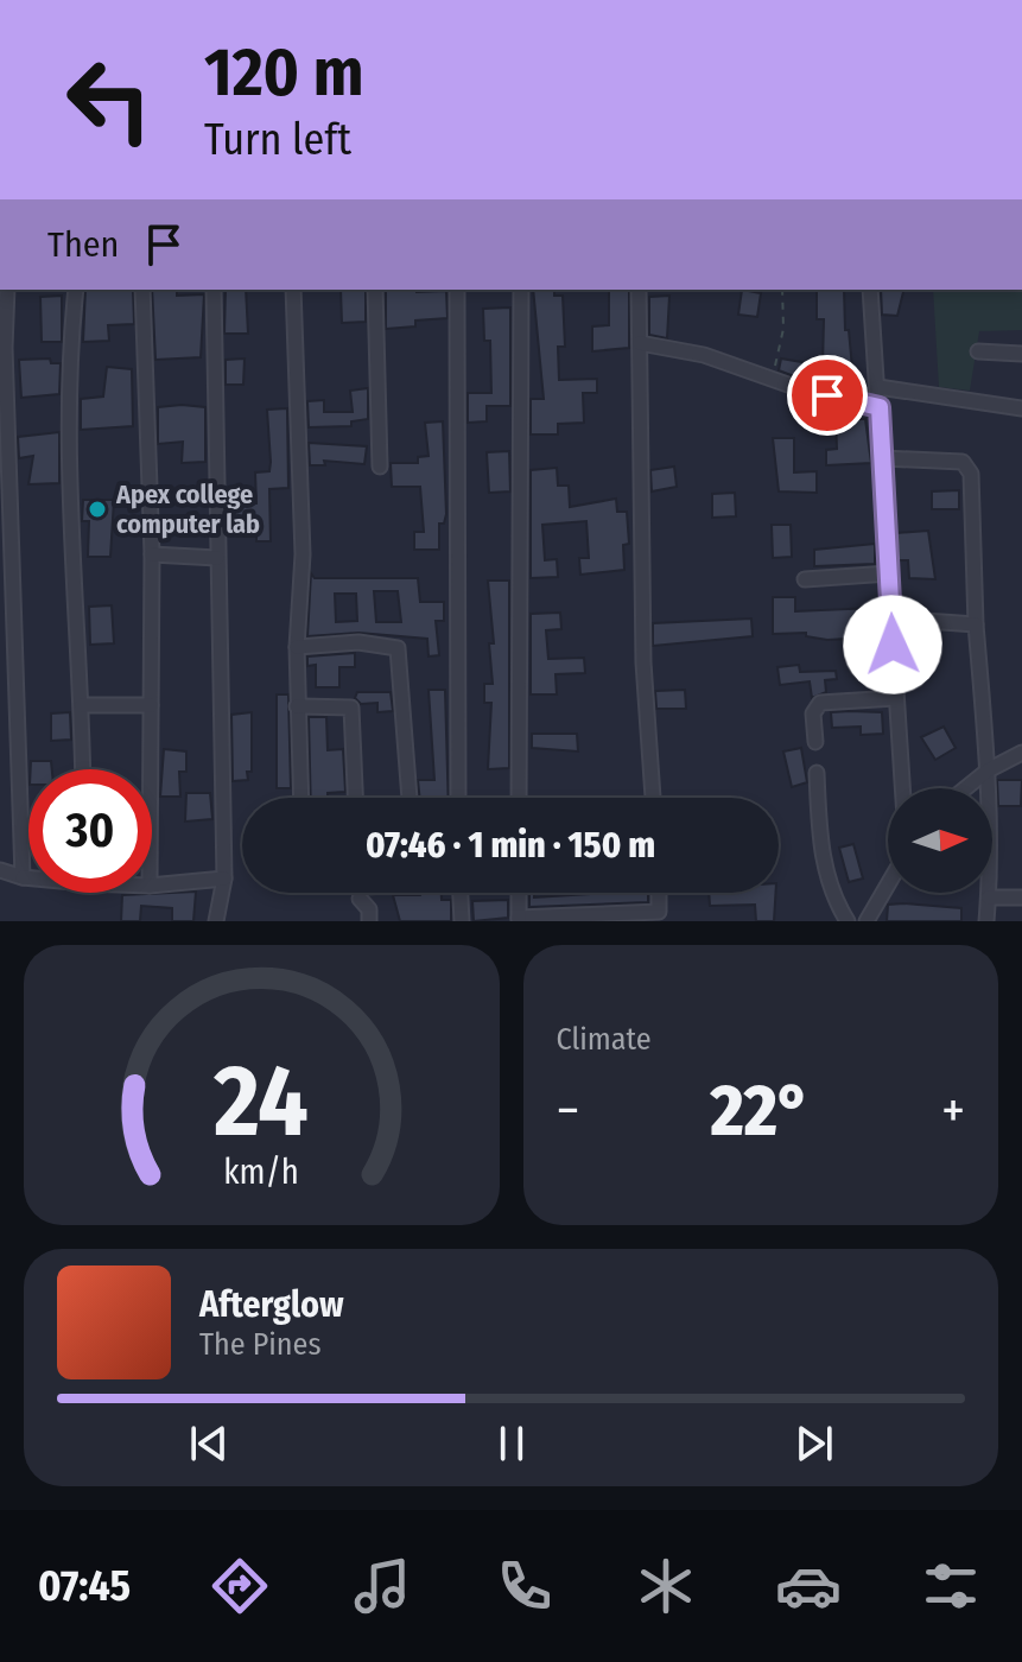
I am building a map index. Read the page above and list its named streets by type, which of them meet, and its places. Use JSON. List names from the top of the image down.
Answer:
{
  "places": ["Apex college computer lab"],
  "north": "right",
  "page": {
    "turn": ["120 m", "Turn left"],
    "then": "Then",
    "limit": "30",
    "trip": "07:46 · 1 min · 150 m",
    "tile": "Climate",
    "heat": ["−", "22°", "+"],
    "song": ["Afterglow", "The Pines"],
    "tabs": "07:45",
    "gauge": ["24", "km/h"]
  }
}
